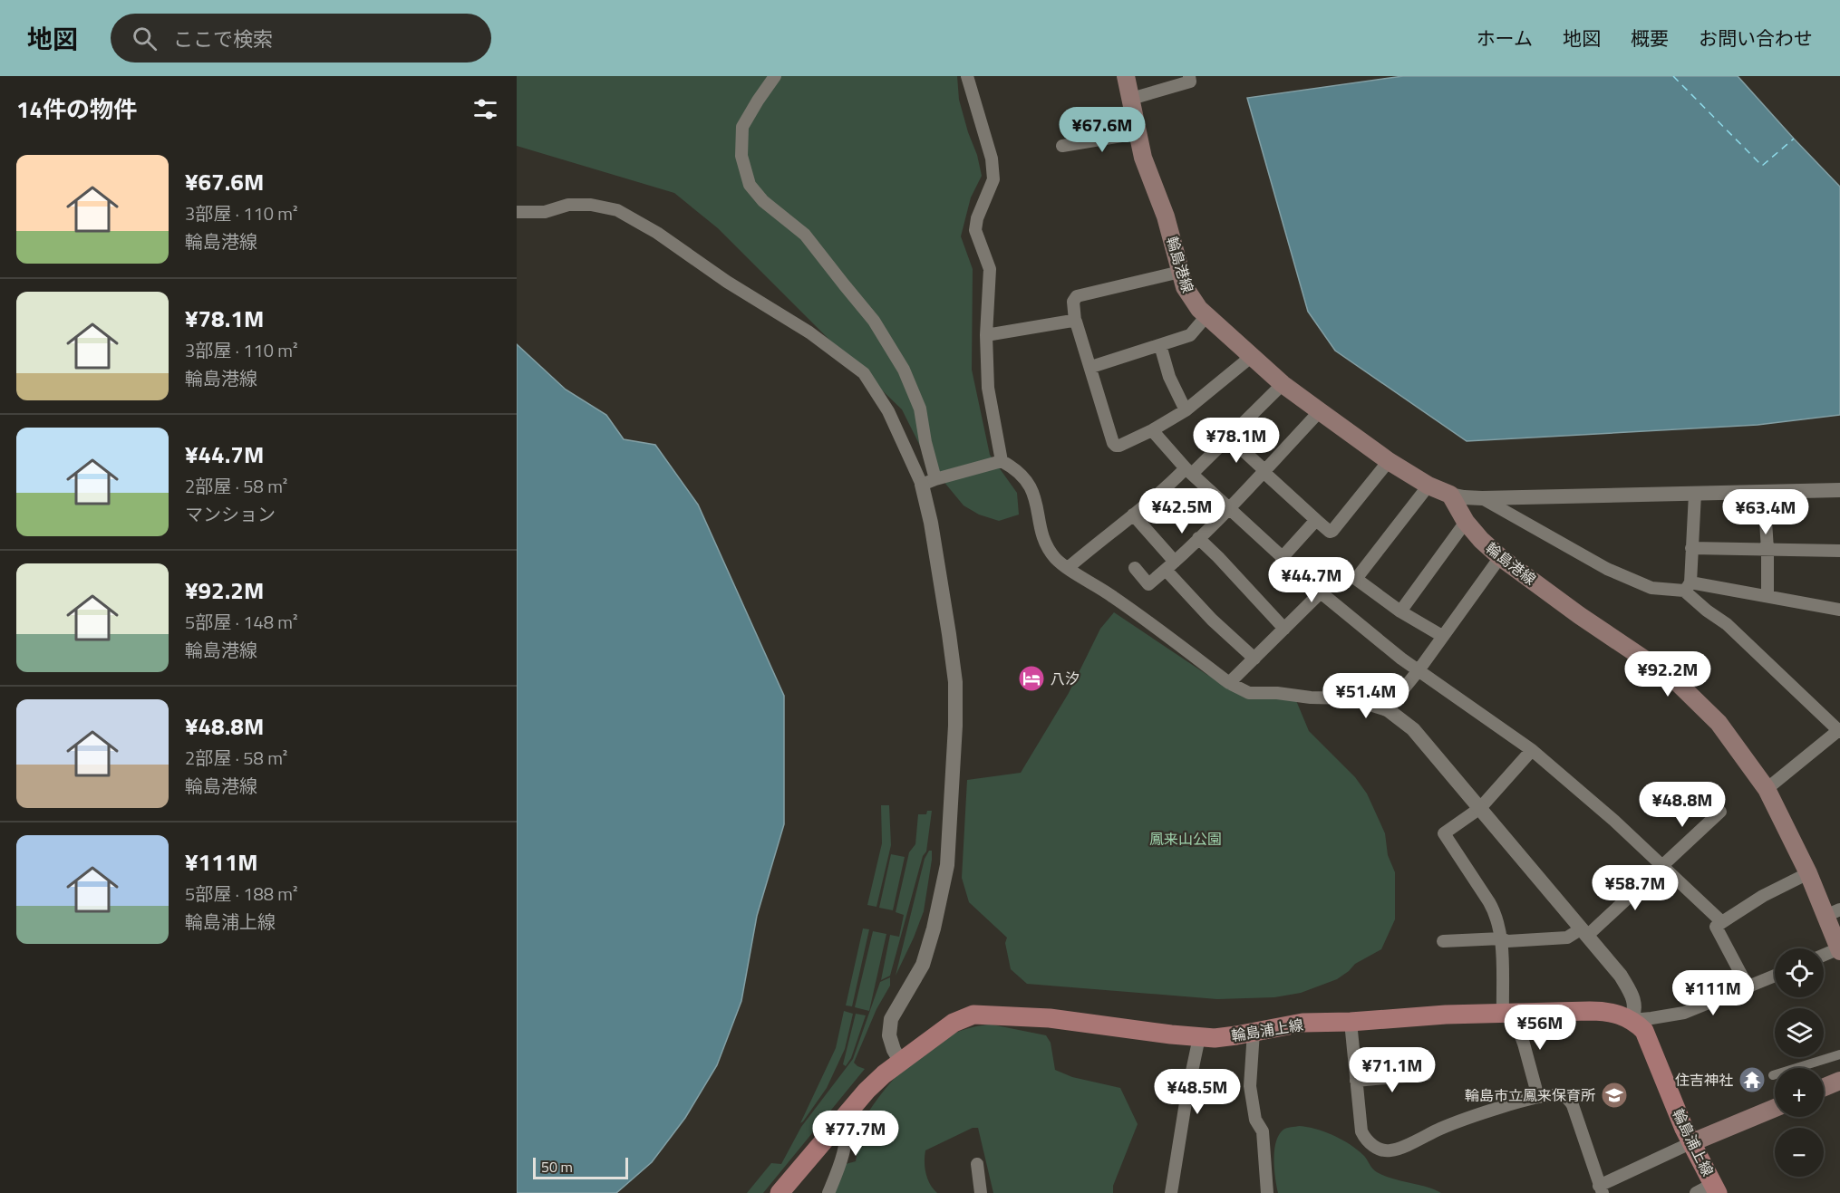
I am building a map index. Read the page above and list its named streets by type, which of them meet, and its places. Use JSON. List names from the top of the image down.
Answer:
{
  "streets": {
    "main road": ["輪島港線", "輪島浦上線"]
  },
  "parks": ["鳳来山公園"],
  "places": {
    "hotel": ["八汐"],
    "temple": ["住吉神社"],
    "school or university": ["輪島市立鳳来保育所"]
  },
  "scale_bar": "50 m",
  "page": {
    "header": "地図",
    "search": "ここで検索",
    "nav": [
      "ホーム",
      "地図",
      "概要",
      "お問い合わせ"
    ],
    "heading": "14件の物件",
    "price": [
      "¥67.6M",
      "¥78.1M",
      "¥42.5M",
      "¥63.4M",
      "¥44.7M",
      "¥92.2M",
      "¥51.4M",
      "¥48.8M",
      "¥58.7M",
      "¥111M",
      "¥56M",
      "¥71.1M",
      "¥48.5M",
      "¥77.7M"
    ],
    "list": [
      {
        "name": "¥67.6M",
        "note": "3部屋 · 110 m² · 輪島港線"
      },
      {
        "name": "¥78.1M",
        "note": "3部屋 · 110 m² · 輪島港線"
      },
      {
        "name": "¥44.7M",
        "note": "2部屋 · 58 m² · マンション"
      },
      {
        "name": "¥92.2M",
        "note": "5部屋 · 148 m² · 輪島港線"
      },
      {
        "name": "¥48.8M",
        "note": "2部屋 · 58 m² · 輪島港線"
      },
      {
        "name": "¥111M",
        "note": "5部屋 · 188 m² · 輪島浦上線"
      }
    ],
    "map_buttons": ["+", "−"],
    "scale": "50 m"
  }
}
